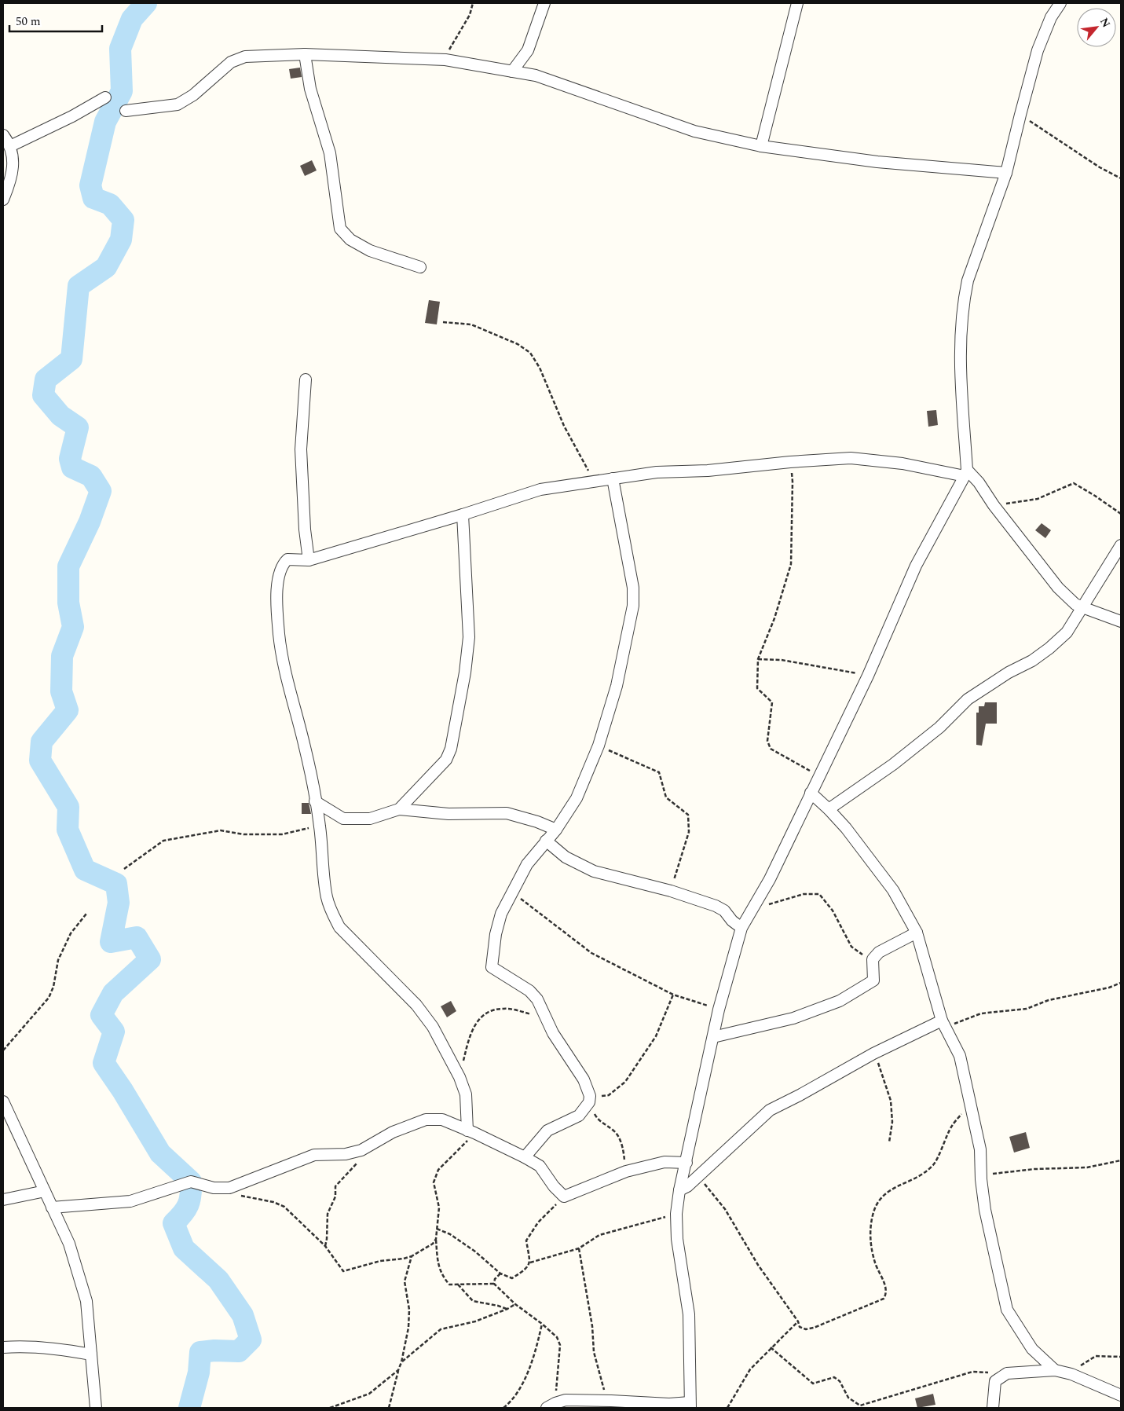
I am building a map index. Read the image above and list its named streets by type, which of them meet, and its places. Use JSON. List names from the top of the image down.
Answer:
{
  "scale_bar": "50 m",
  "north": "top right"
}
